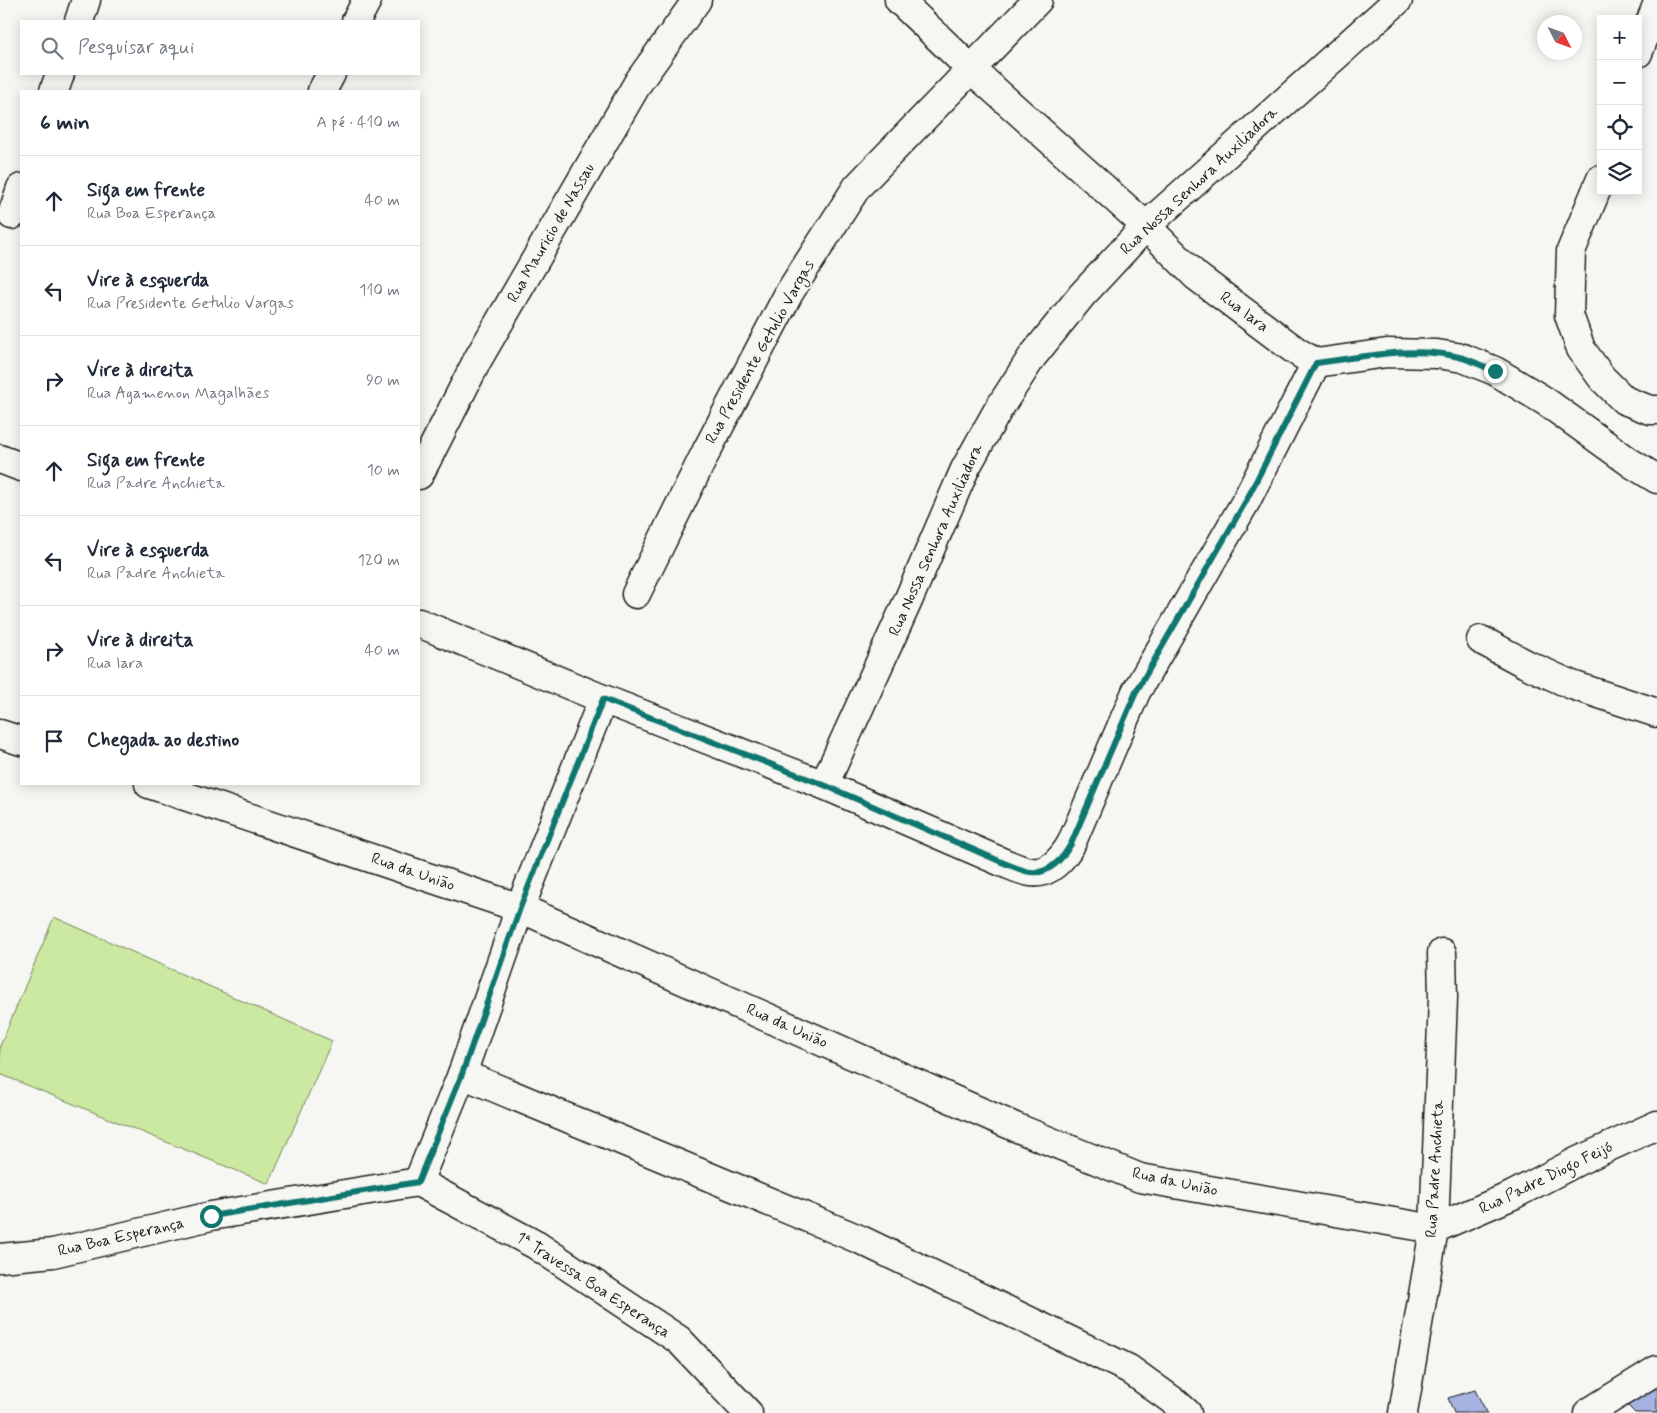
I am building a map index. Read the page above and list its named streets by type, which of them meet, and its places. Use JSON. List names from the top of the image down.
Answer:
{
  "streets": {
    "street": [
      "Rua Nossa Senhora Auxiliadora",
      "Rua Mauricio de Nassau",
      "Rua Iara",
      "Rua Presidente Getulio Vargas",
      "Rua da União",
      "Rua Padre Anchieta",
      "Rua Padre Diogo Feijó",
      "Rua Boa Esperança",
      "1ª Travessa Boa Esperança"
    ]
  },
  "crossings": [
    ["Rua Nossa Senhora Auxiliadora", "Rua Iara"],
    ["Rua Iara", "Rua Presidente Getulio Vargas"],
    ["Rua da União", "Rua Padre Anchieta"],
    ["Rua da União", "Rua Padre Diogo Feijó"],
    ["Rua Padre Anchieta", "Rua Padre Diogo Feijó"],
    ["Rua Boa Esperança", "1ª Travessa Boa Esperança"]
  ],
  "north": "bottom right",
  "page": {
    "map_buttons": ["+", "−"],
    "search": "Pesquisar aqui",
    "heading": ["6 min", "A pé · 410 m"],
    "list": [
      ["Siga em frente", "Rua Boa Esperança", "40 m"],
      ["Vire à esquerda", "Rua Presidente Getulio Vargas", "110 m"],
      ["Vire à direita", "Rua Agamenon Magalhães", "90 m"],
      ["Siga em frente", "Rua Padre Anchieta", "10 m"],
      ["Vire à esquerda", "Rua Padre Anchieta", "120 m"],
      ["Vire à direita", "Rua Iara", "40 m"],
      "Chegada ao destino"
    ]
  }
}
